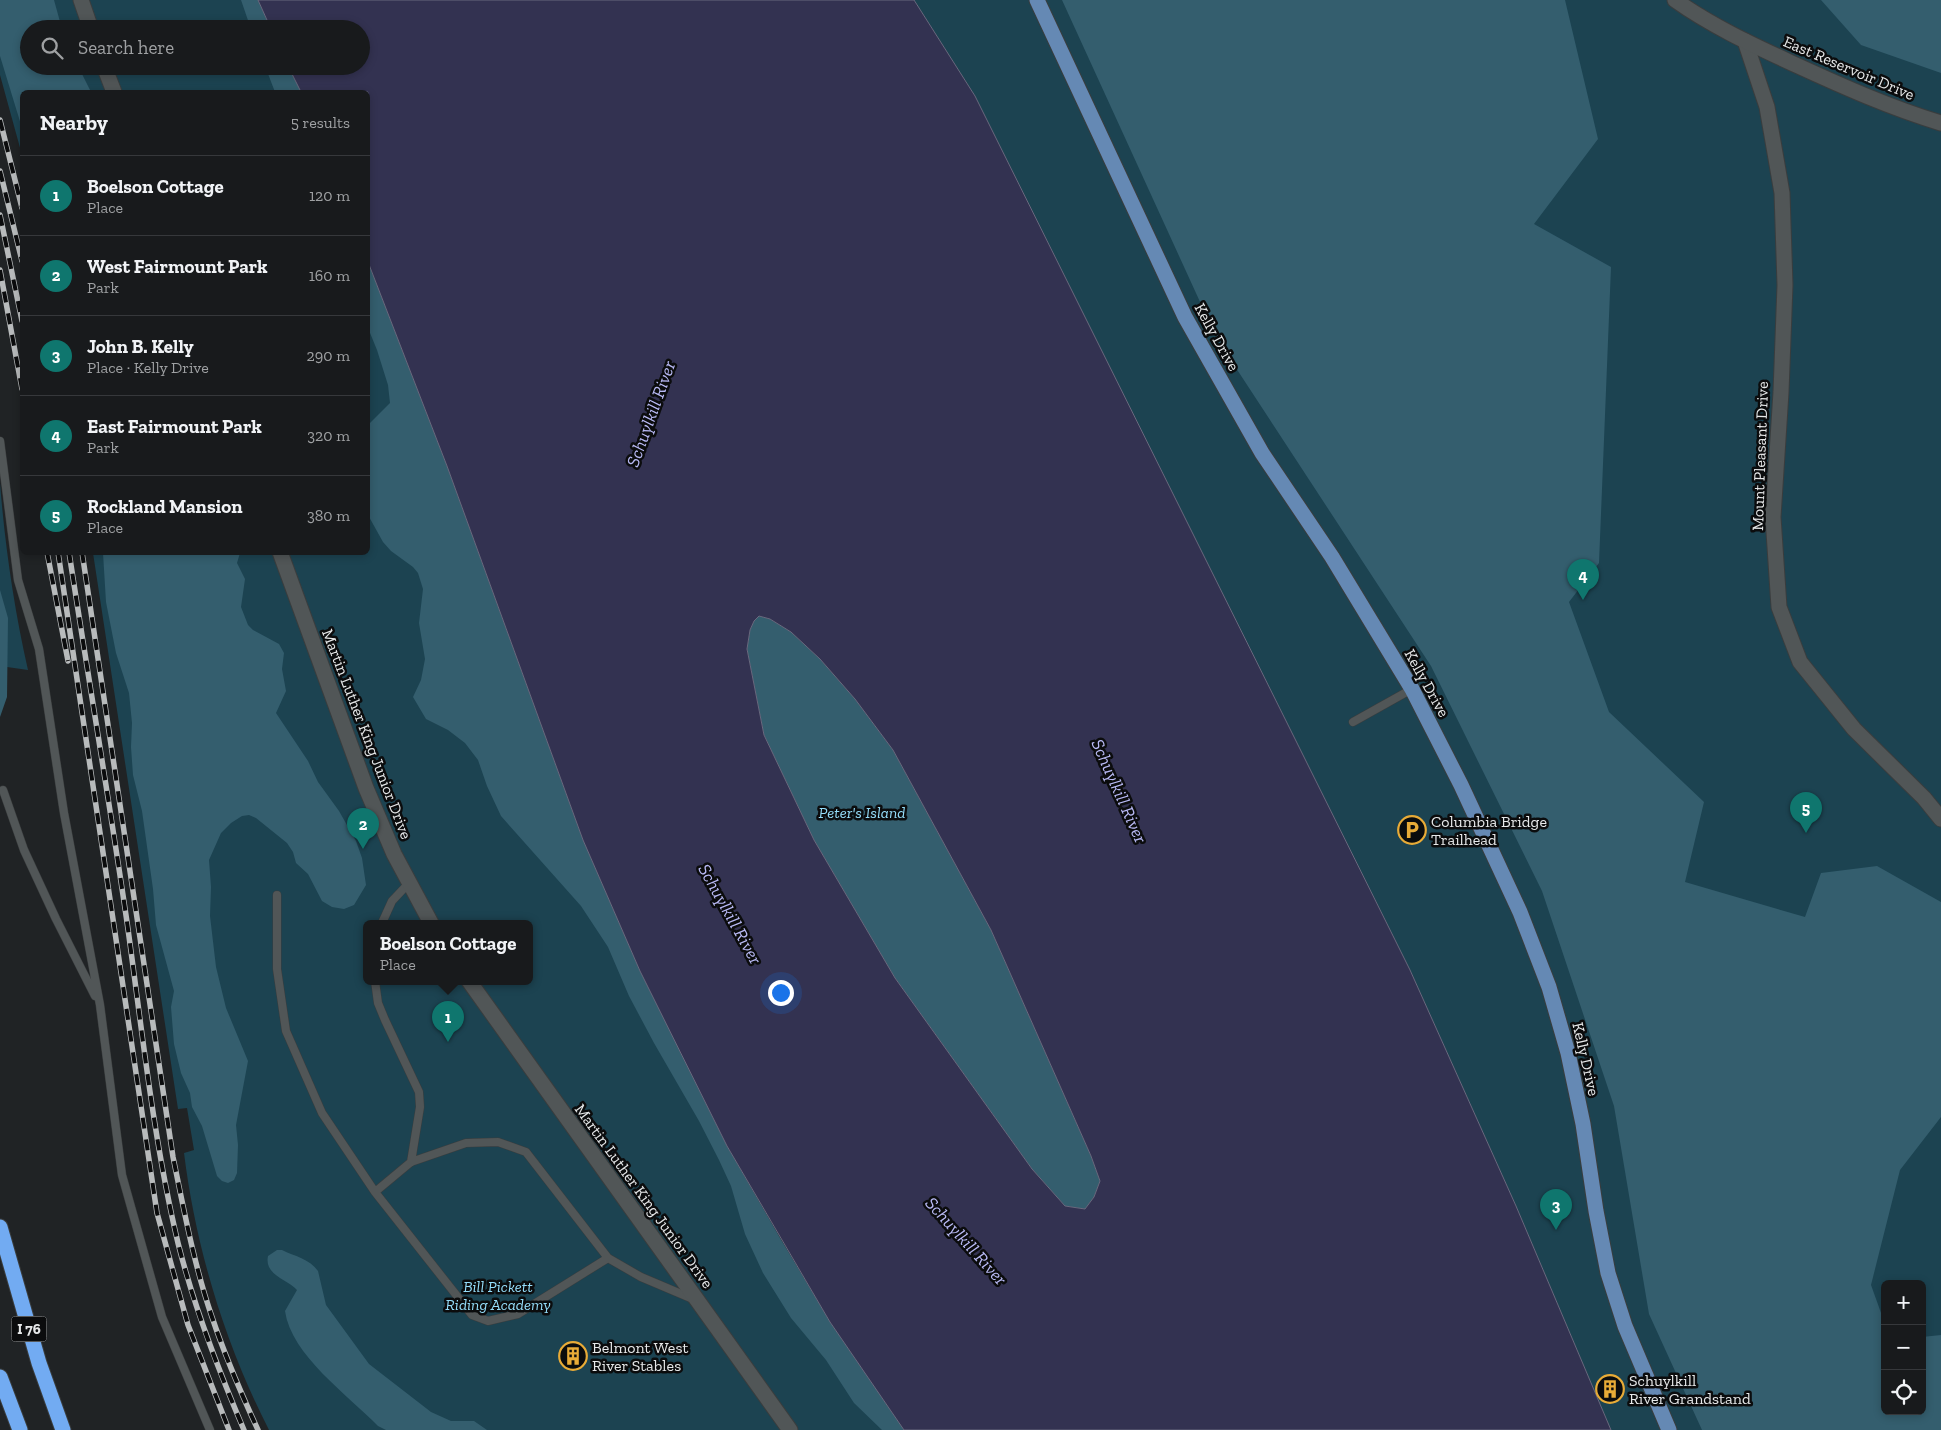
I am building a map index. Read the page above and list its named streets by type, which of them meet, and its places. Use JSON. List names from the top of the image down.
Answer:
{
  "streets": {
    "highway": ["I 76"],
    "main road": ["Kelly Drive"],
    "street": ["East Reservoir Drive", "Mount Pleasant Drive", "Martin Luther King Junior Drive"]
  },
  "crossings": [
    ["East Reservoir Drive", "Mount Pleasant Drive"]
  ],
  "water": ["Schuylkill River"],
  "parks": ["Peter's Island", "Bill Pickett Riding Academy"],
  "places": {
    "parking": ["Columbia Bridge Trailhead"],
    "building": ["Belmont West River Stables", "Schuylkill River Grandstand"]
  },
  "page": {
    "search": "Search here",
    "heading": ["Nearby", "5 results"],
    "list": [
      {
        "mark": "1",
        "name": "Boelson Cottage",
        "note": "Place",
        "value": "120 m"
      },
      {
        "mark": "2",
        "name": "West Fairmount Park",
        "note": "Park",
        "value": "160 m"
      },
      {
        "mark": "3",
        "name": "John B. Kelly",
        "note": "Place · Kelly Drive",
        "value": "290 m"
      },
      {
        "mark": "4",
        "name": "East Fairmount Park",
        "note": "Park",
        "value": "320 m"
      },
      {
        "mark": "5",
        "name": "Rockland Mansion",
        "note": "Place",
        "value": "380 m"
      }
    ],
    "pins": [
      "4",
      "5",
      "2",
      "1",
      "3"
    ],
    "popup": ["Boelson Cottage", "Place"],
    "map_buttons": ["+", "−"]
  }
}
